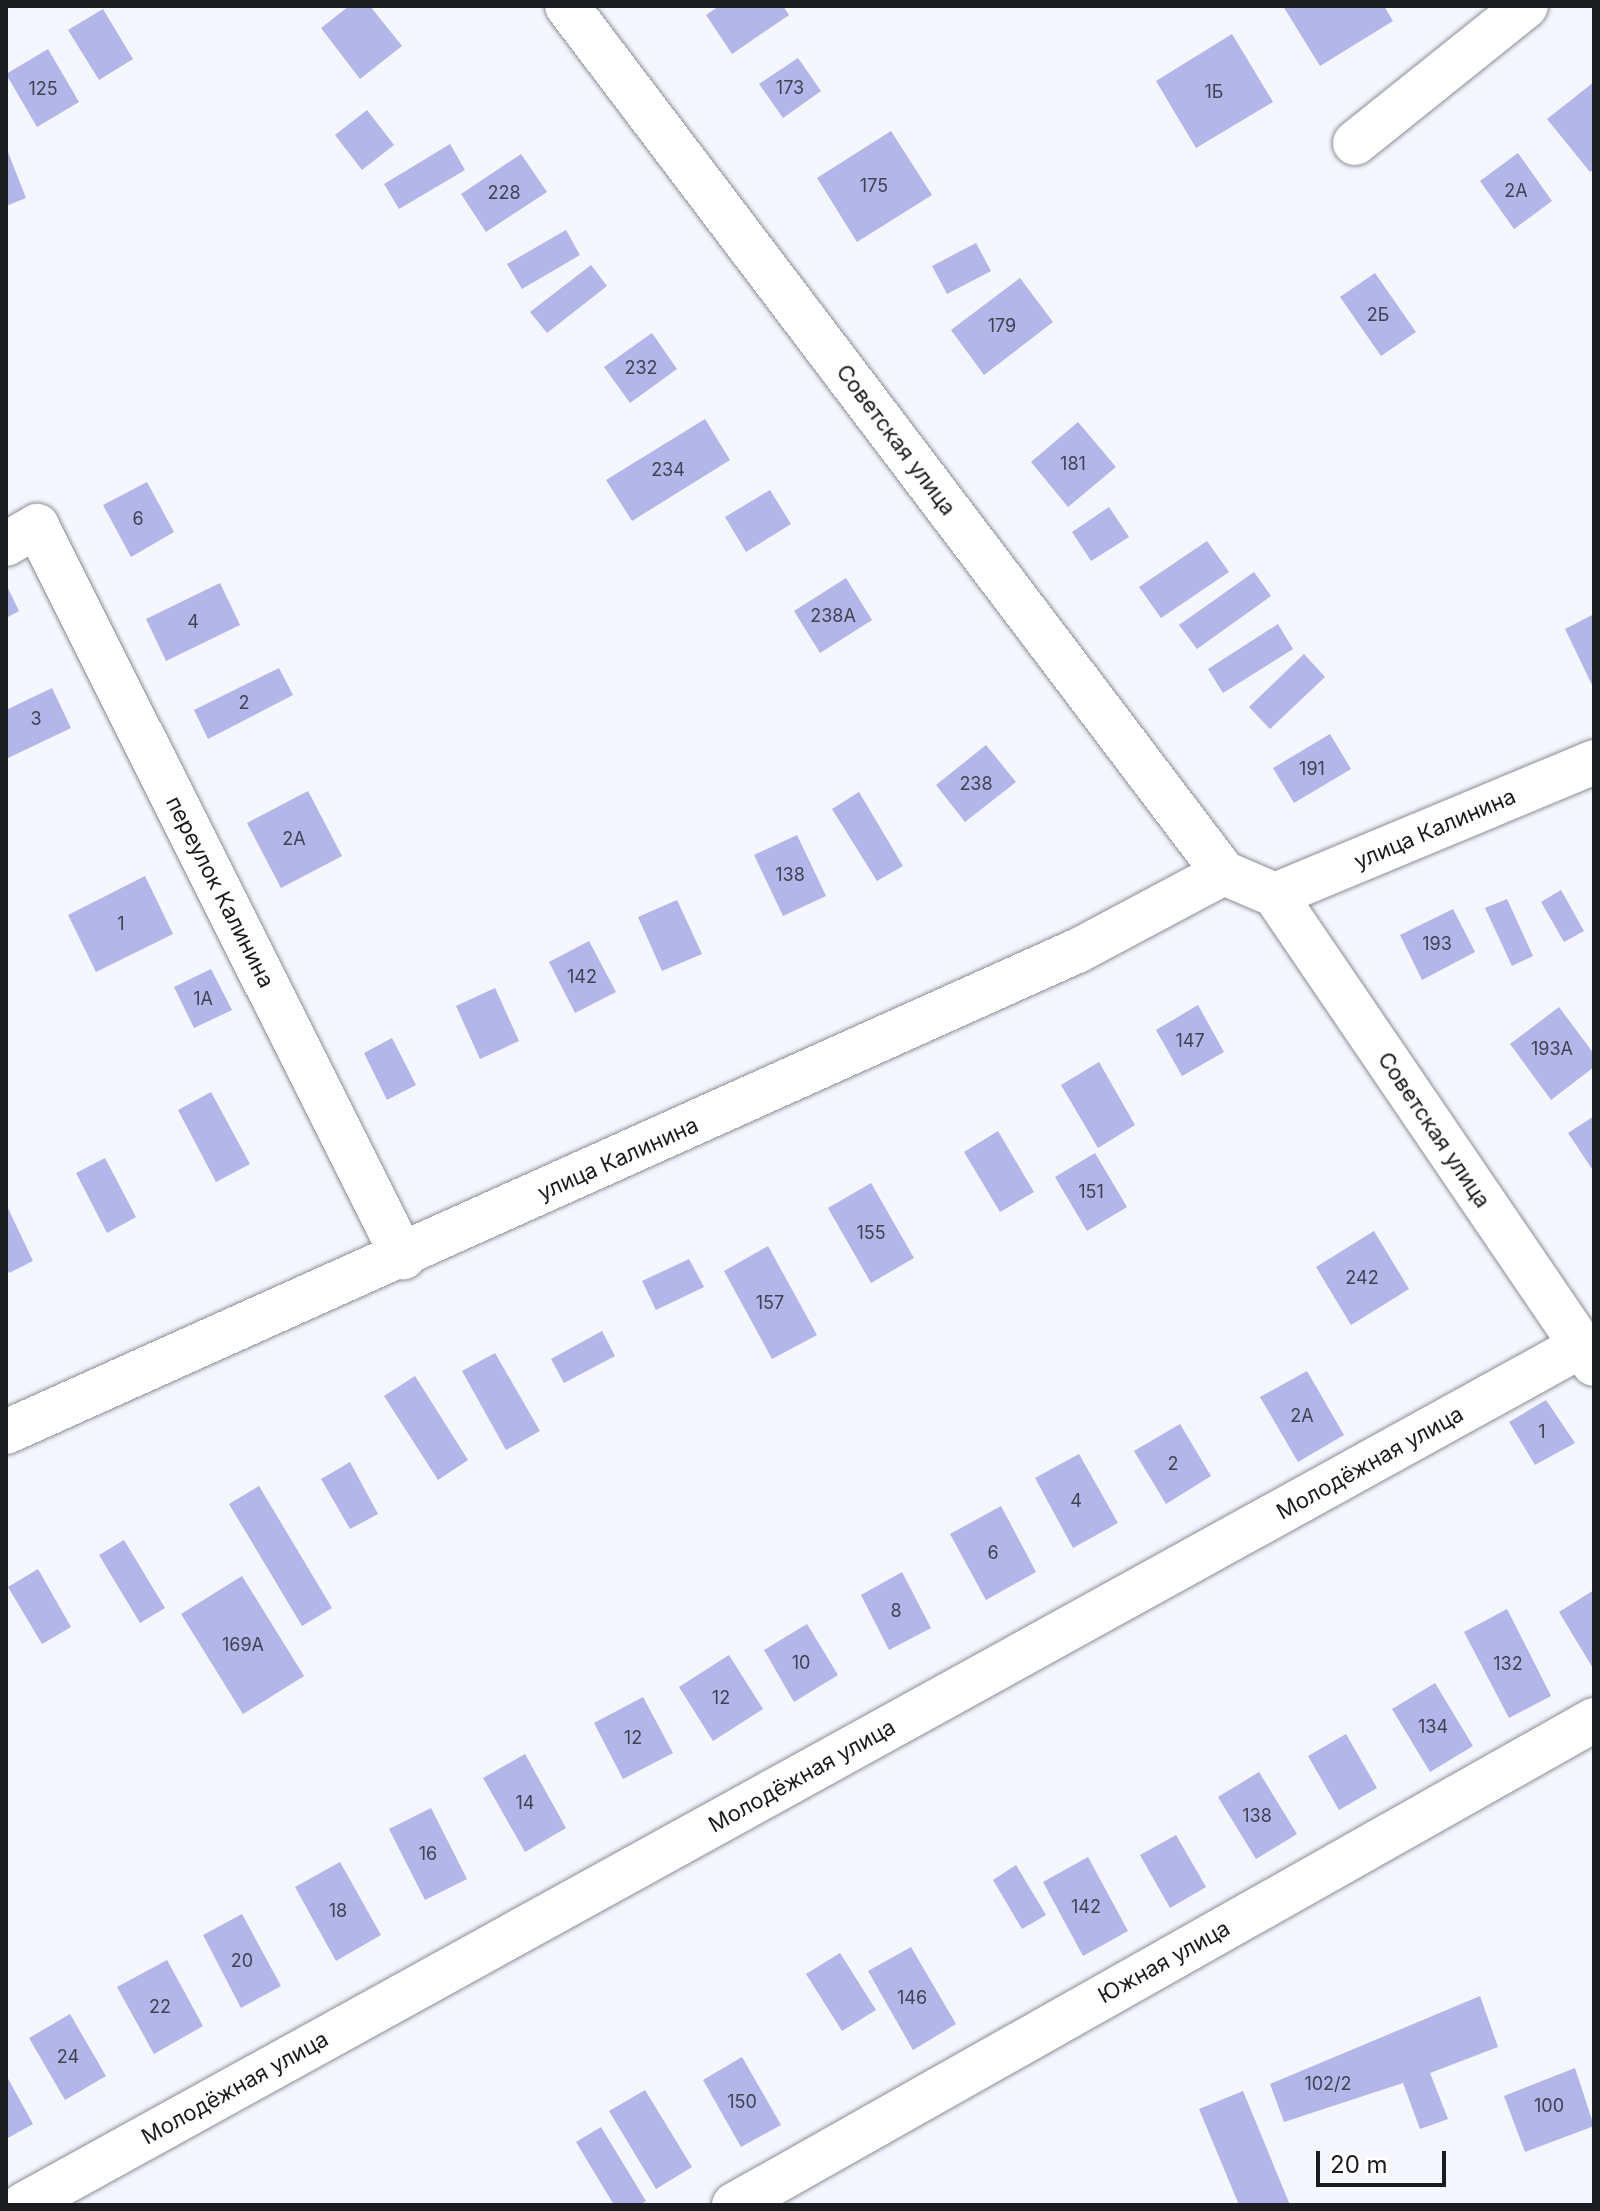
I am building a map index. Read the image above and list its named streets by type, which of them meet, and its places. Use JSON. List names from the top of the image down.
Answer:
{
  "streets": {
    "street": [
      "Советская улица",
      "улица Калинина",
      "переулок Калинина",
      "Молодёжная улица",
      "Южная улица"
    ]
  },
  "crossings": [
    ["Советская улица", "улица Калинина"],
    ["Советская улица", "Молодёжная улица"],
    ["улица Калинина", "переулок Калинина"]
  ],
  "house_numbers": [
    "173",
    "125",
    "1Б",
    "175",
    "2А",
    "228",
    "2Б",
    "179",
    "232",
    "181",
    "234",
    "6",
    "238А",
    "4",
    "2",
    "3",
    "191",
    "238",
    "2А",
    "138",
    "1",
    "193",
    "142",
    "1А",
    "147",
    "193А",
    "151",
    "155",
    "242",
    "157",
    "2А",
    "1",
    "2",
    "4",
    "6",
    "8",
    "169А",
    "10",
    "132",
    "12",
    "134",
    "12",
    "14",
    "138",
    "16",
    "142",
    "18",
    "20",
    "146",
    "22",
    "24",
    "102/2",
    "150",
    "100"
  ],
  "scale_bar": "20 m"
}
